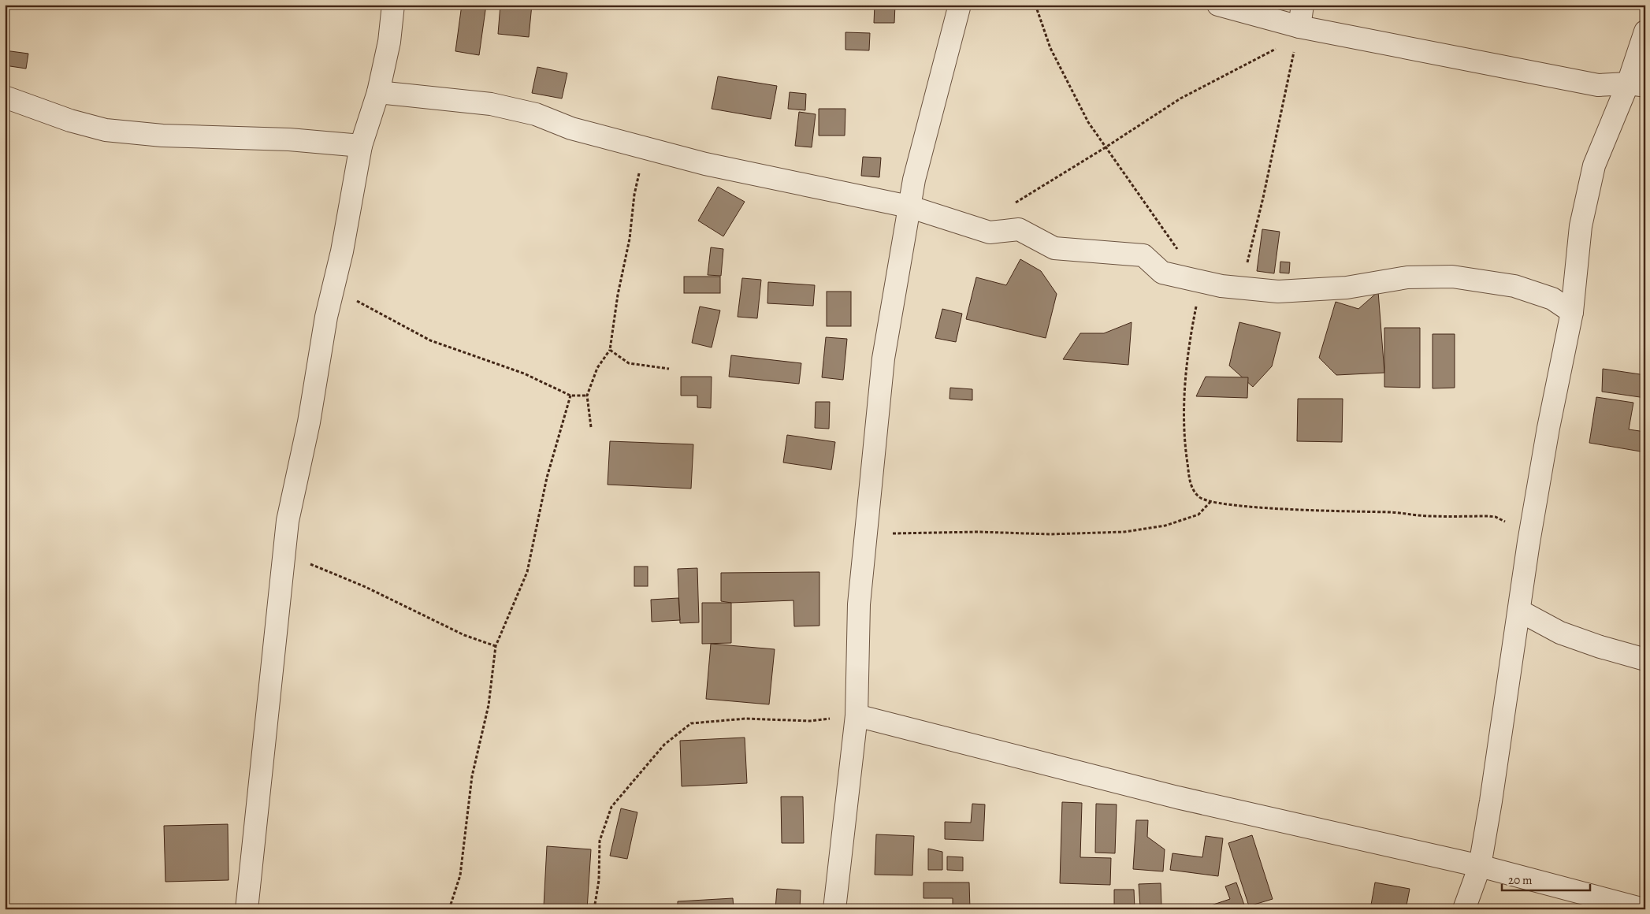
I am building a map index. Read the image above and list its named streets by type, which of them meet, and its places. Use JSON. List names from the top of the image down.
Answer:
{
  "scale_bar": "20 m"
}
